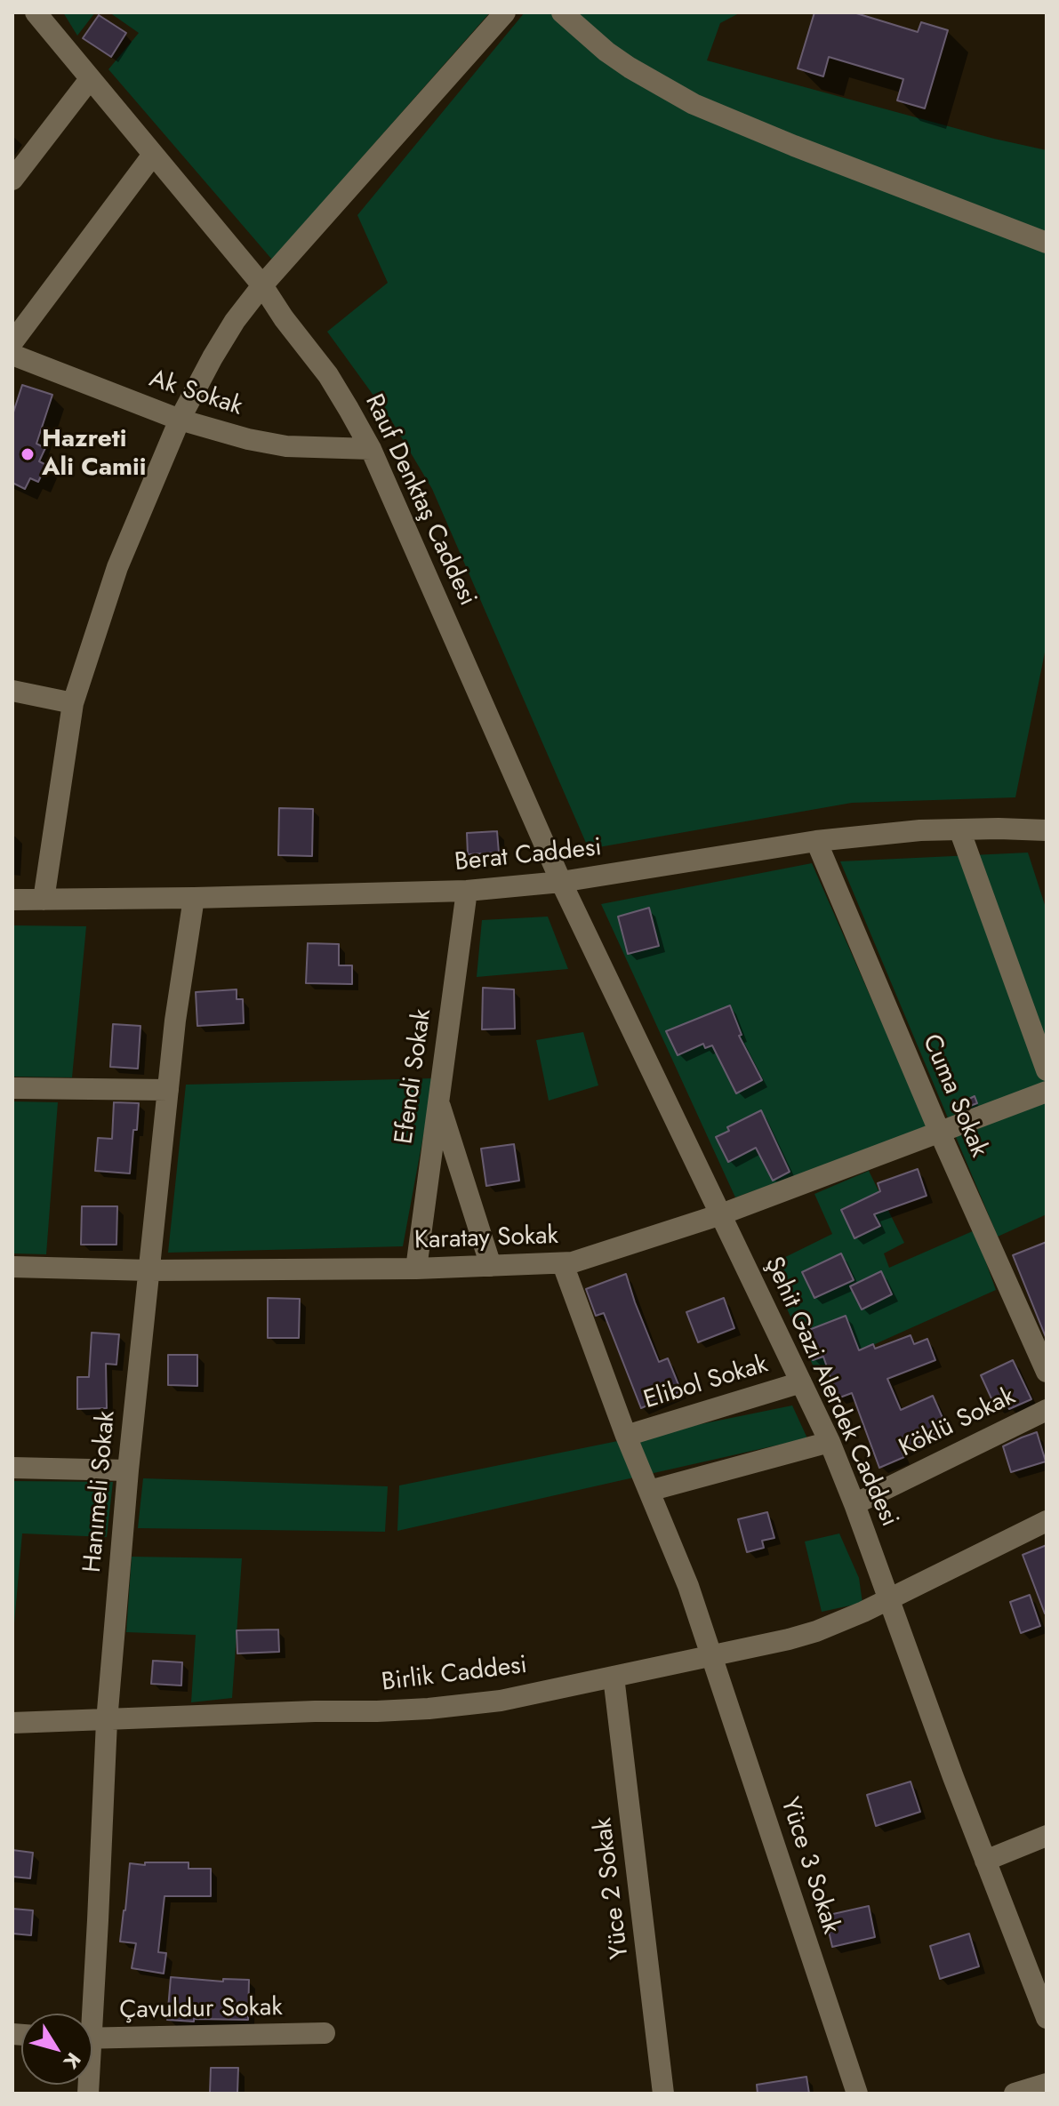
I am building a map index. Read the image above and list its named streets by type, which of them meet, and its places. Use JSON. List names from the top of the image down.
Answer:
{
  "streets": {
    "street": [
      "Ak Sokak",
      "Rauf Denktaş Caddesi",
      "Berat Caddesi",
      "Efendi Sokak",
      "Cuma Sokak",
      "Karatay Sokak",
      "Elibol Sokak",
      "Şehit Gazi Alerdek Caddesi",
      "Köklü Sokak",
      "Hanımeli Sokak",
      "Birlik Caddesi",
      "Yüce 3 Sokak",
      "Yüce 2 Sokak",
      "Çavuldur Sokak"
    ]
  },
  "crossings": [
    ["Ak Sokak", "Rauf Denktaş Caddesi"],
    ["Rauf Denktaş Caddesi", "Berat Caddesi"],
    ["Rauf Denktaş Caddesi", "Şehit Gazi Alerdek Caddesi"],
    ["Berat Caddesi", "Efendi Sokak"],
    ["Berat Caddesi", "Cuma Sokak"],
    ["Berat Caddesi", "Şehit Gazi Alerdek Caddesi"],
    ["Berat Caddesi", "Hanımeli Sokak"],
    ["Efendi Sokak", "Karatay Sokak"],
    ["Cuma Sokak", "Karatay Sokak"],
    ["Karatay Sokak", "Şehit Gazi Alerdek Caddesi"],
    ["Karatay Sokak", "Hanımeli Sokak"],
    ["Karatay Sokak", "Yüce 3 Sokak"],
    ["Elibol Sokak", "Şehit Gazi Alerdek Caddesi"],
    ["Elibol Sokak", "Yüce 3 Sokak"],
    ["Şehit Gazi Alerdek Caddesi", "Köklü Sokak"],
    ["Şehit Gazi Alerdek Caddesi", "Birlik Caddesi"],
    ["Hanımeli Sokak", "Birlik Caddesi"],
    ["Birlik Caddesi", "Yüce 3 Sokak"],
    ["Birlik Caddesi", "Yüce 2 Sokak"]
  ],
  "places": ["Hazreti Ali Camii"],
  "north": "bottom right"
}
